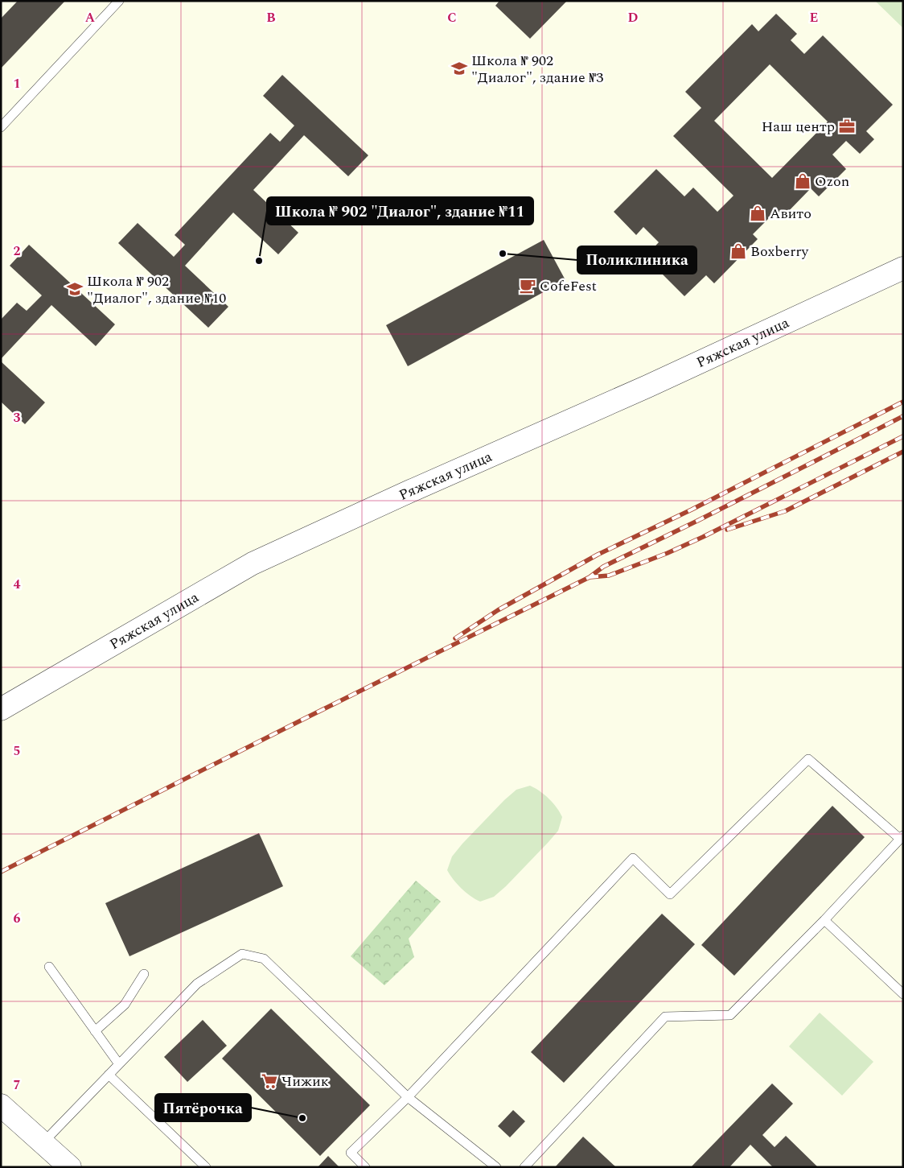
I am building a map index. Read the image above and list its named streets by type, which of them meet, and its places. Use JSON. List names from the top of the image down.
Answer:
{
  "streets": {
    "street": ["Ряжская улица"]
  },
  "places": {
    "school or university": ["Школа № 902 \"Диалог\", здание №3", "Школа № 902 \"Диалог\", здание №10"],
    "office": ["Наш центр"],
    "shop": ["Ozon", "Авито", "Boxberry"],
    "other": ["Поликлиника", "Школа № 902 \"Диалог\", здание №11", "Пятёрочка"],
    "cafe": ["CofeFest"],
    "supermarket": ["Чижик"]
  },
  "grid": {
    "columns": [
      "A",
      "B",
      "C",
      "D",
      "E"
    ],
    "rows": [
      "1",
      "2",
      "3",
      "4",
      "5",
      "6",
      "7"
    ]
  }
}
